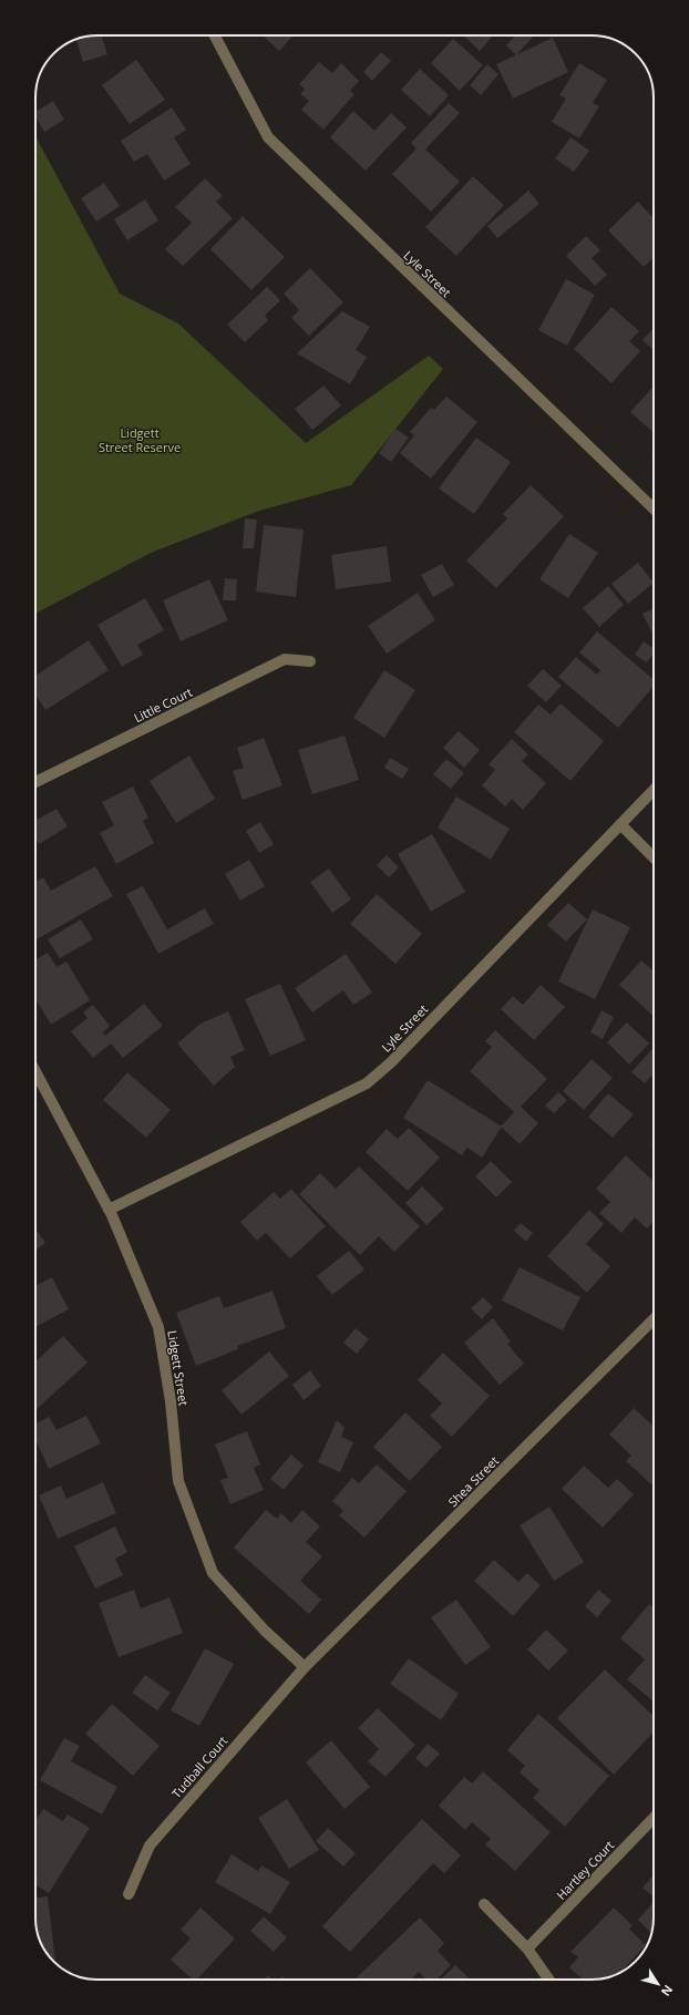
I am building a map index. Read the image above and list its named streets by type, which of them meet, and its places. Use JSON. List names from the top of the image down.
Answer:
{
  "streets": {
    "street": [
      "Lyle Street",
      "Little Court",
      "Lidgett Street",
      "Shea Street",
      "Tudball Court",
      "Hartley Court"
    ]
  },
  "crossings": [
    ["Lyle Street", "Lidgett Street"],
    ["Lidgett Street", "Shea Street"],
    ["Lidgett Street", "Tudball Court"],
    ["Shea Street", "Tudball Court"]
  ],
  "parks": ["Lidgett Street Reserve"],
  "north": "bottom right"
}
